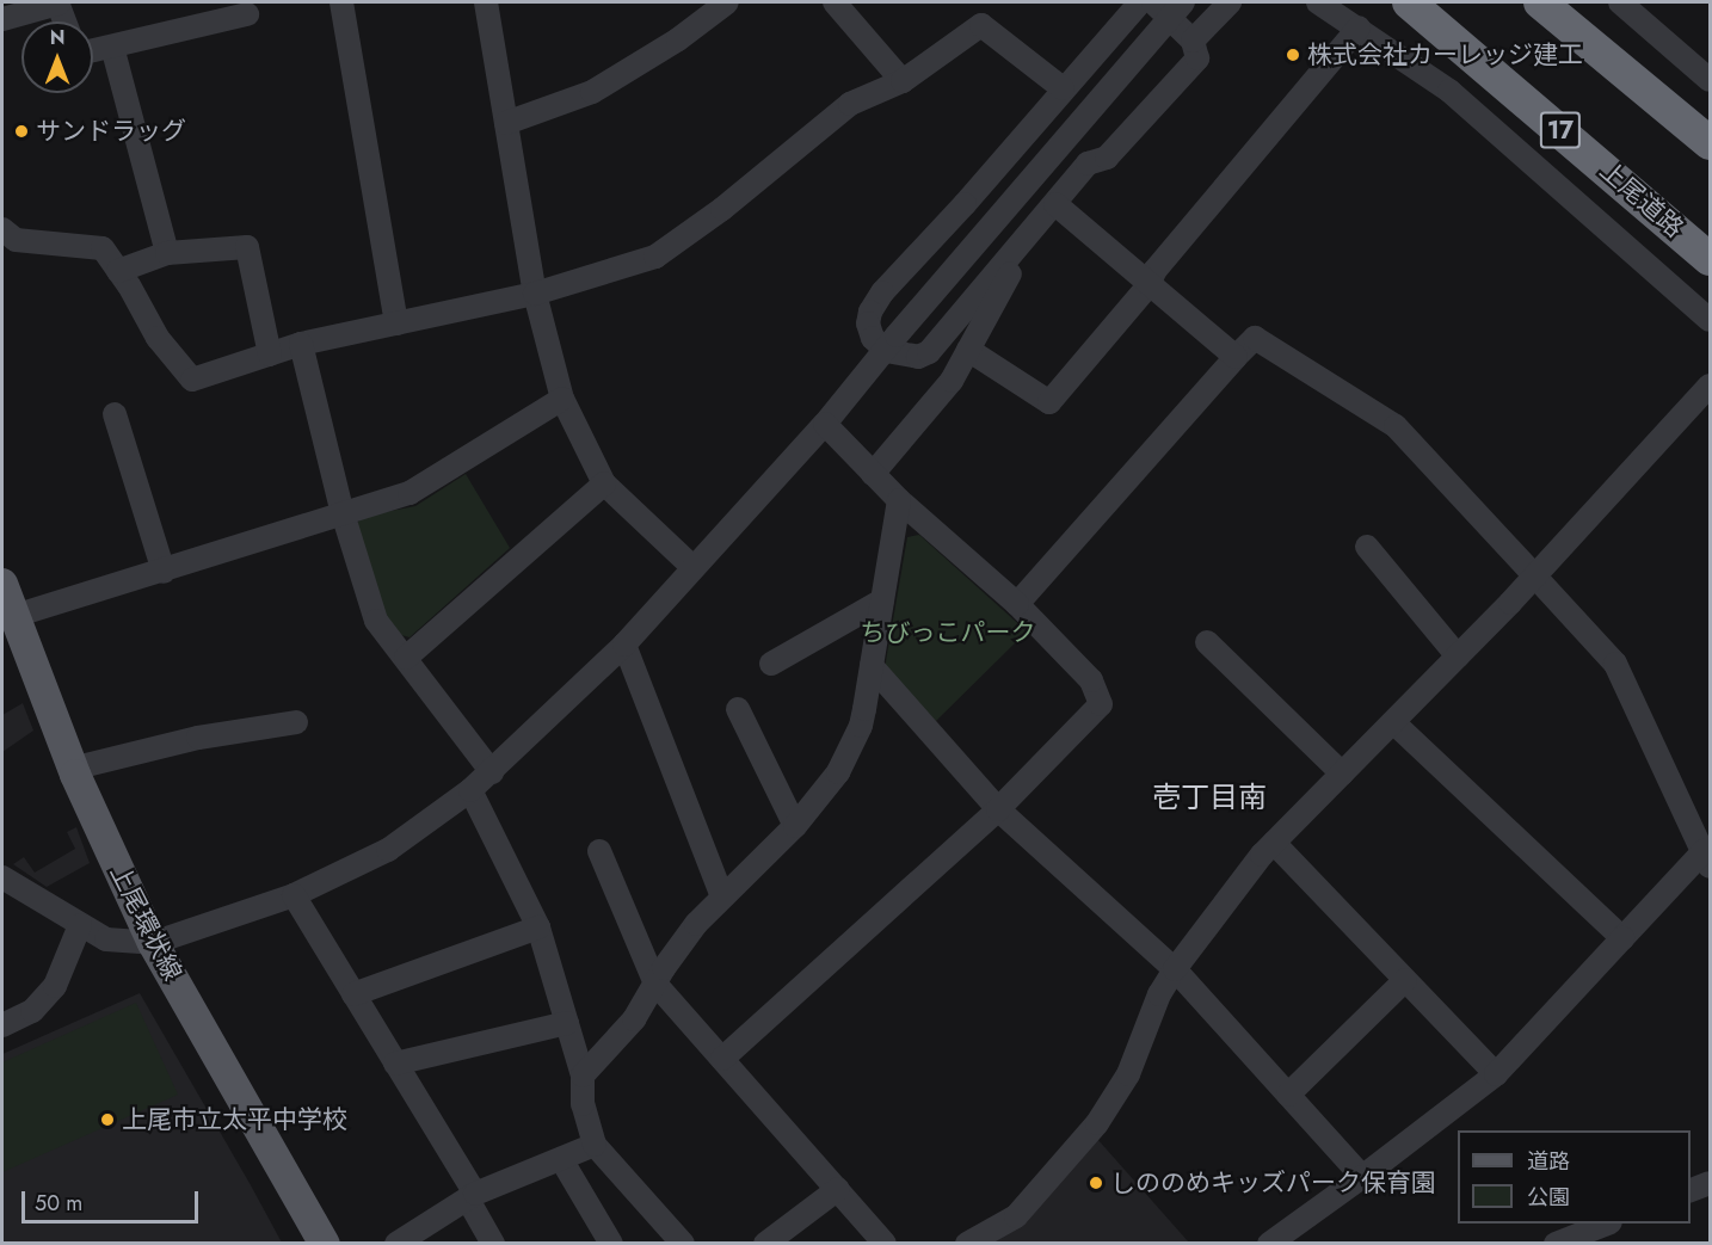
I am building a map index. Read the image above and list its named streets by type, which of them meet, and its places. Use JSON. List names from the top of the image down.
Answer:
{
  "streets": {
    "highway": ["17", "上尾道路"],
    "main road": ["上尾環状線"]
  },
  "districts": ["壱丁目南"],
  "parks": ["ちびっこパーク"],
  "places": [
    "株式会社カーレッジ建工",
    "サンドラッグ",
    "上尾市立太平中学校",
    "しののめキッズパーク保育園"
  ],
  "legend": ["道路", "公園"],
  "scale_bar": "50 m",
  "north": "top"
}
